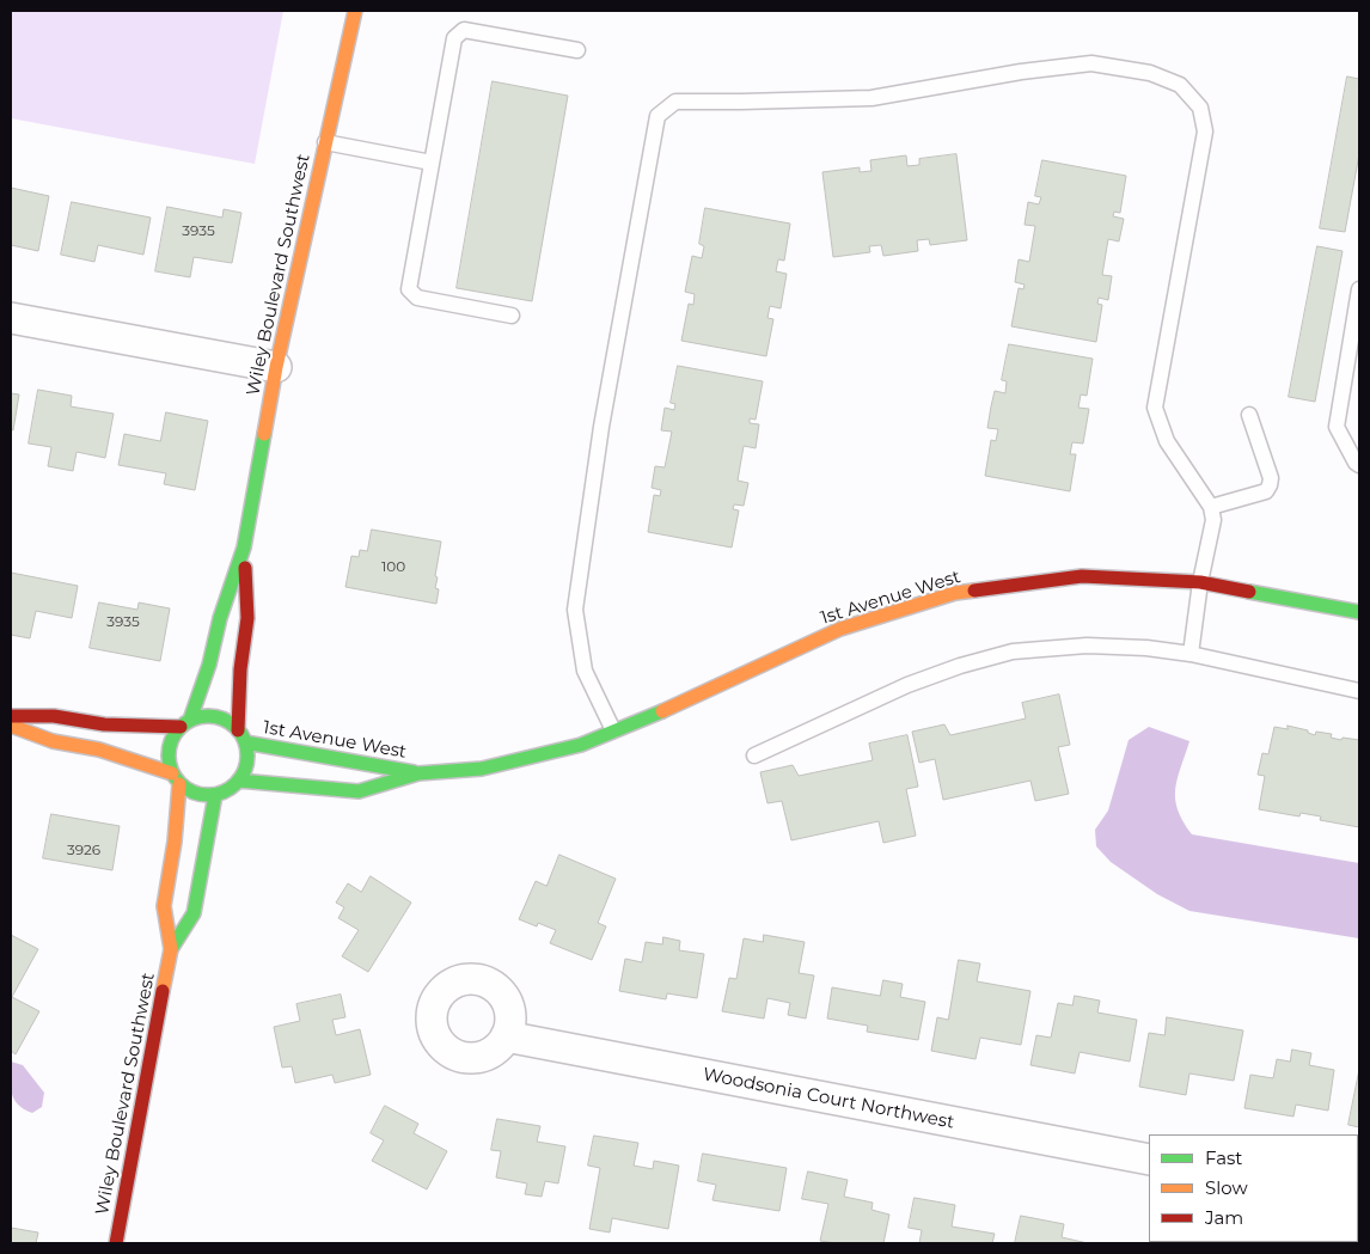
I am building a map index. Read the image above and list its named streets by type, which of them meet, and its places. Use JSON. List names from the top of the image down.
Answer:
{
  "streets": {
    "street": ["Wiley Boulevard Southwest", "1st Avenue West", "Woodsonia Court Northwest"]
  },
  "crossings": [
    ["Wiley Boulevard Southwest", "1st Avenue West"]
  ],
  "house_numbers": [
    "3935",
    "100",
    "3935",
    "3926"
  ],
  "legend": ["Fast", "Slow", "Jam"]
}
